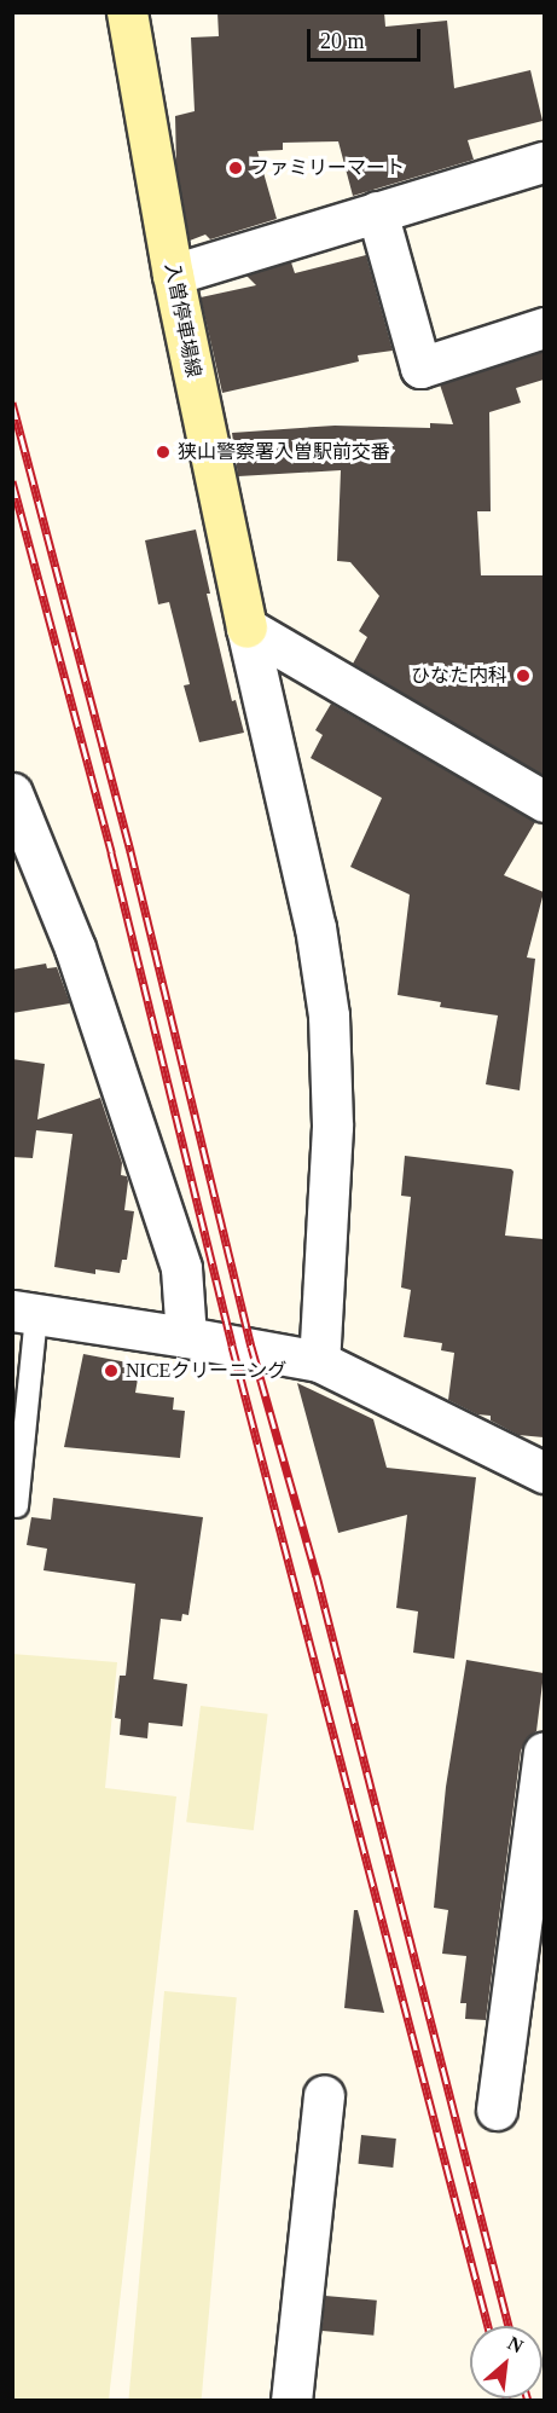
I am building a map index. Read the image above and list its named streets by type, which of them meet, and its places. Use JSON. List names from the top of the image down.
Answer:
{
  "streets": {
    "main road": ["入曽停車場線"]
  },
  "places": [
    "ファミリーマート",
    "狭山警察署入曽駅前交番",
    "ひなた内科",
    "NICEクリーニング"
  ],
  "scale_bar": "20 m",
  "north": "top right"
}
